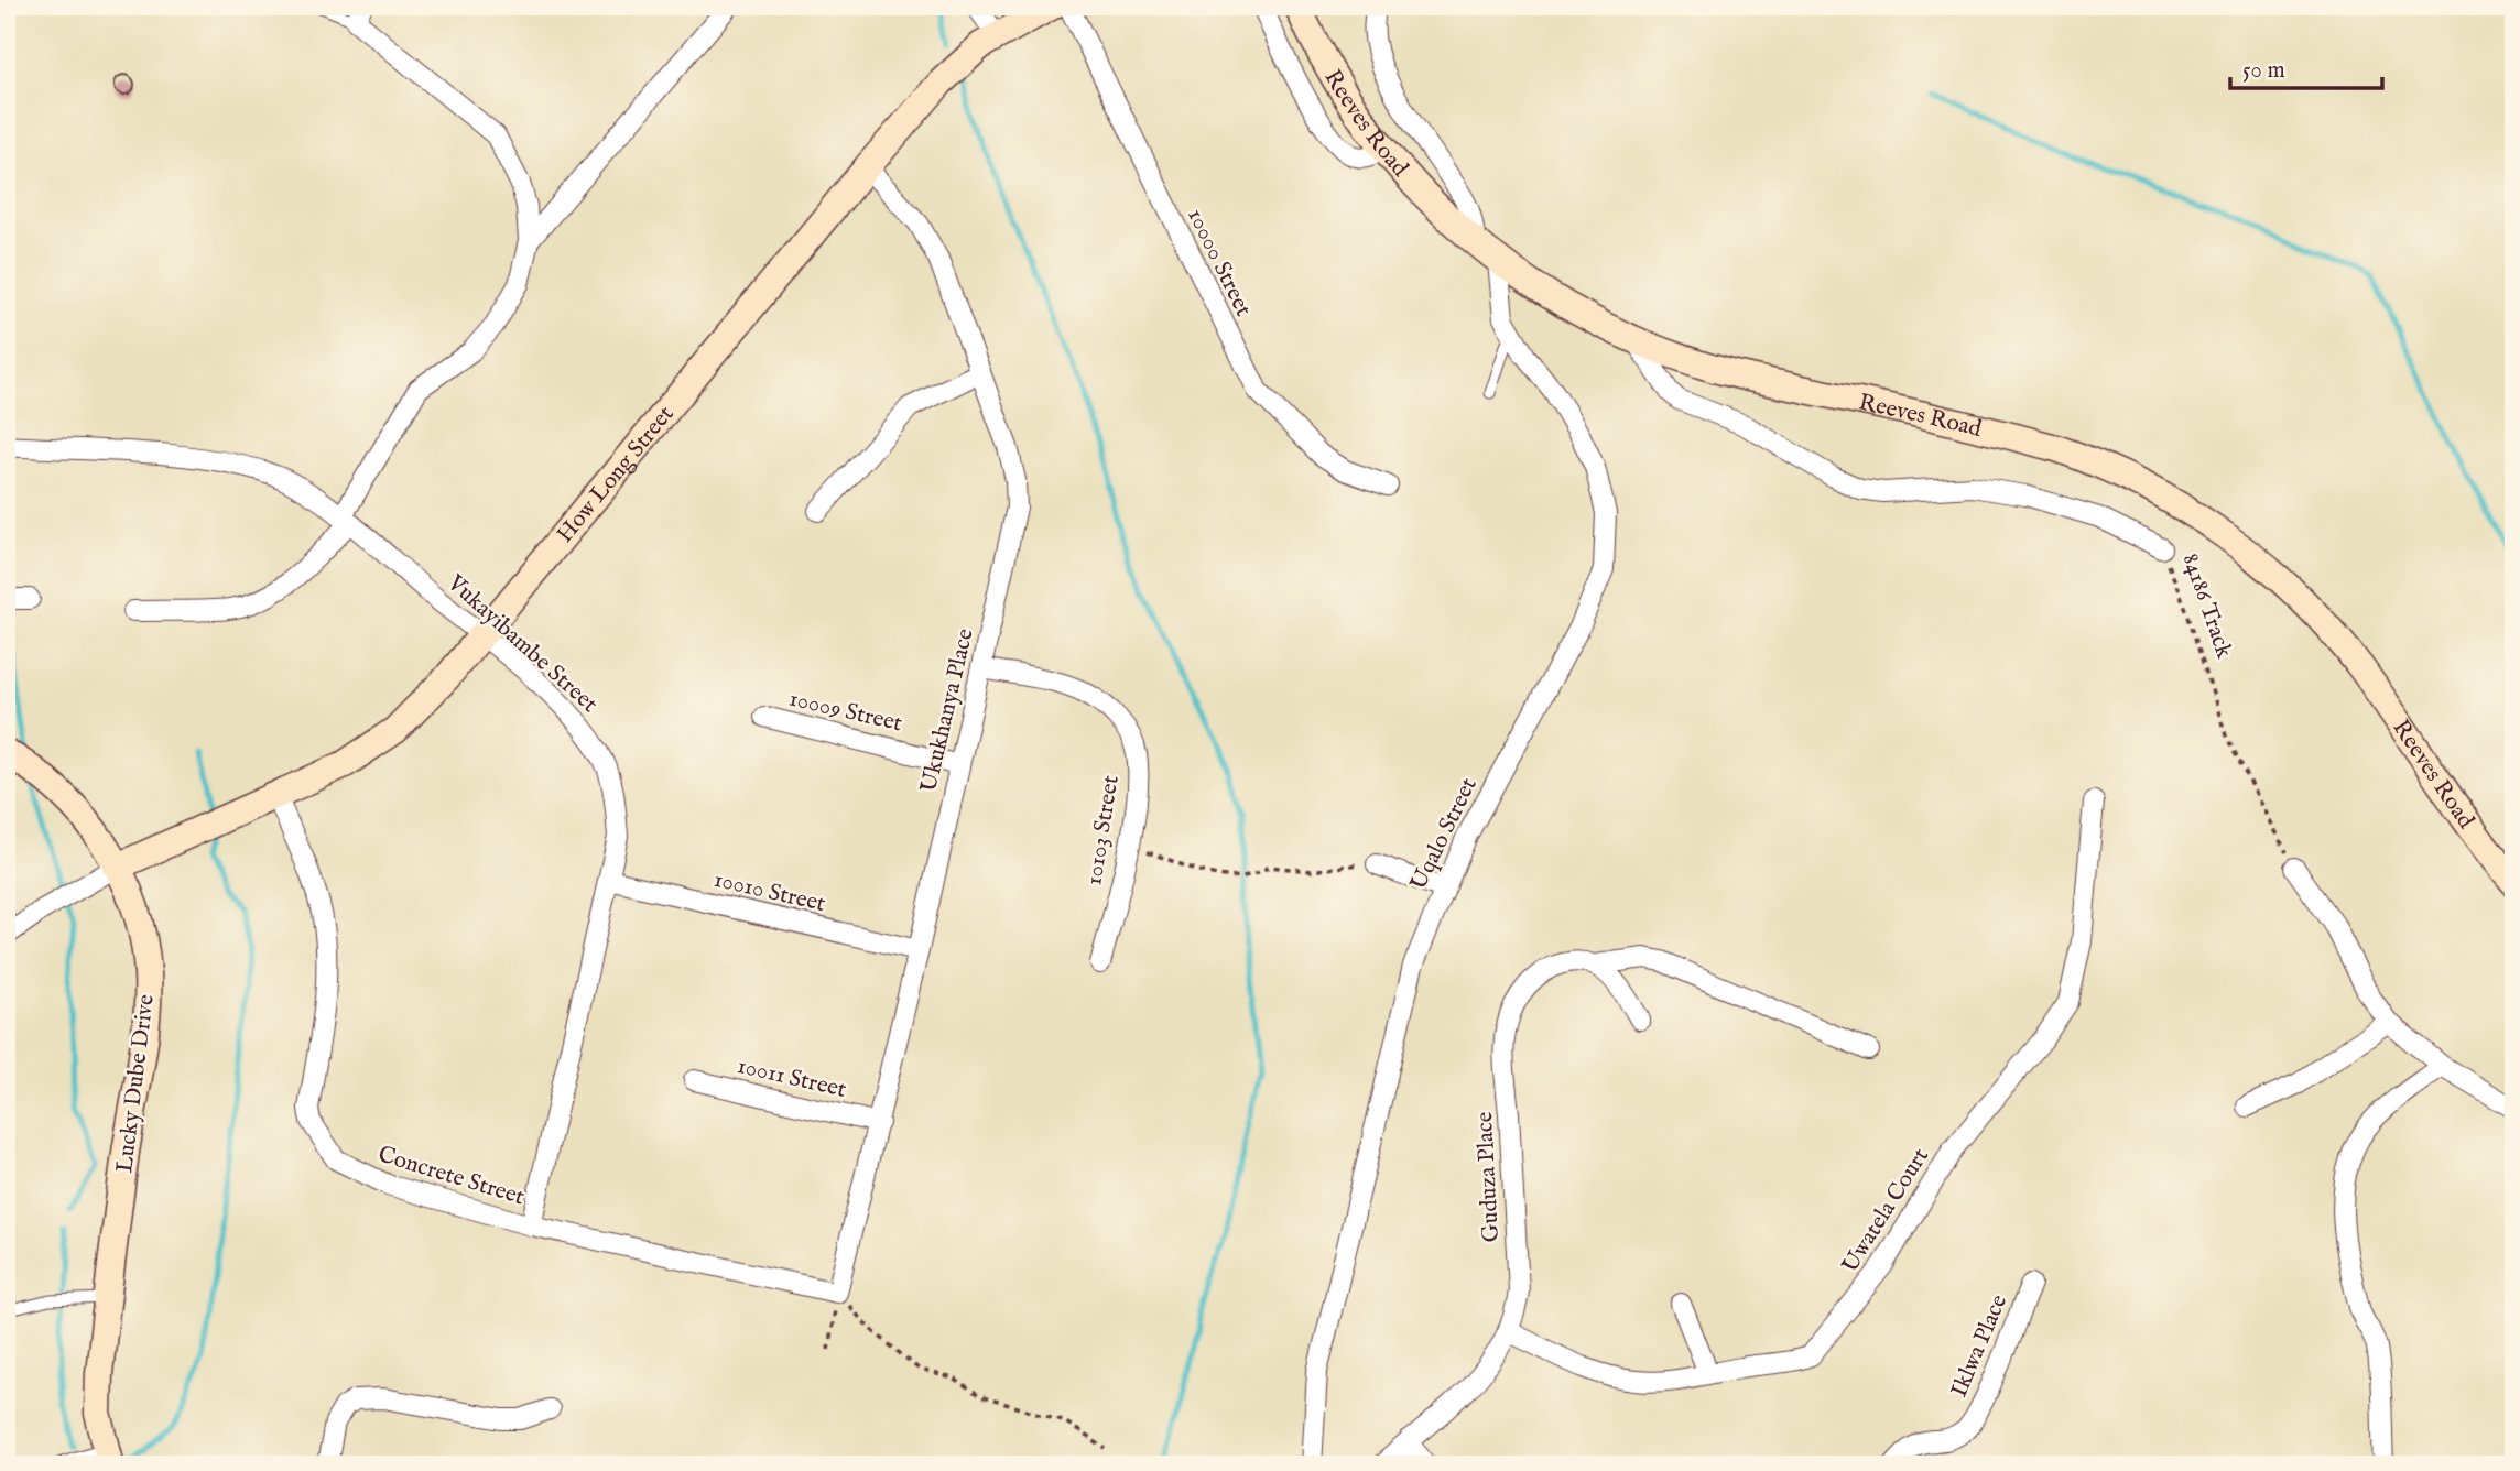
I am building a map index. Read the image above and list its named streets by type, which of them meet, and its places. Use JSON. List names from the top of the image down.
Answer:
{
  "streets": {
    "street": [
      "Reeves Road",
      "10000 Street",
      "How Long Street",
      "84186 Track",
      "Vukayibambe Street",
      "10009 Street",
      "Ukukhanya Place",
      "10103 Street",
      "Uqalo Street",
      "10010 Street",
      "10011 Street",
      "Lucky Dube Drive",
      "Concrete Street",
      "Guduza Place",
      "Uwatela Court",
      "Iklwa Place"
    ]
  },
  "crossings": [
    ["Reeves Road", "84186 Track"],
    ["Reeves Road", "Uqalo Street"],
    ["How Long Street", "Vukayibambe Street"],
    ["How Long Street", "Ukukhanya Place"],
    ["How Long Street", "Lucky Dube Drive"],
    ["How Long Street", "Concrete Street"],
    ["Vukayibambe Street", "10010 Street"],
    ["Vukayibambe Street", "Concrete Street"],
    ["10009 Street", "Ukukhanya Place"],
    ["Ukukhanya Place", "10103 Street"],
    ["Ukukhanya Place", "10010 Street"],
    ["Ukukhanya Place", "10011 Street"],
    ["Ukukhanya Place", "Concrete Street"],
    ["Guduza Place", "Uwatela Court"]
  ],
  "scale_bar": "50 m"
}
